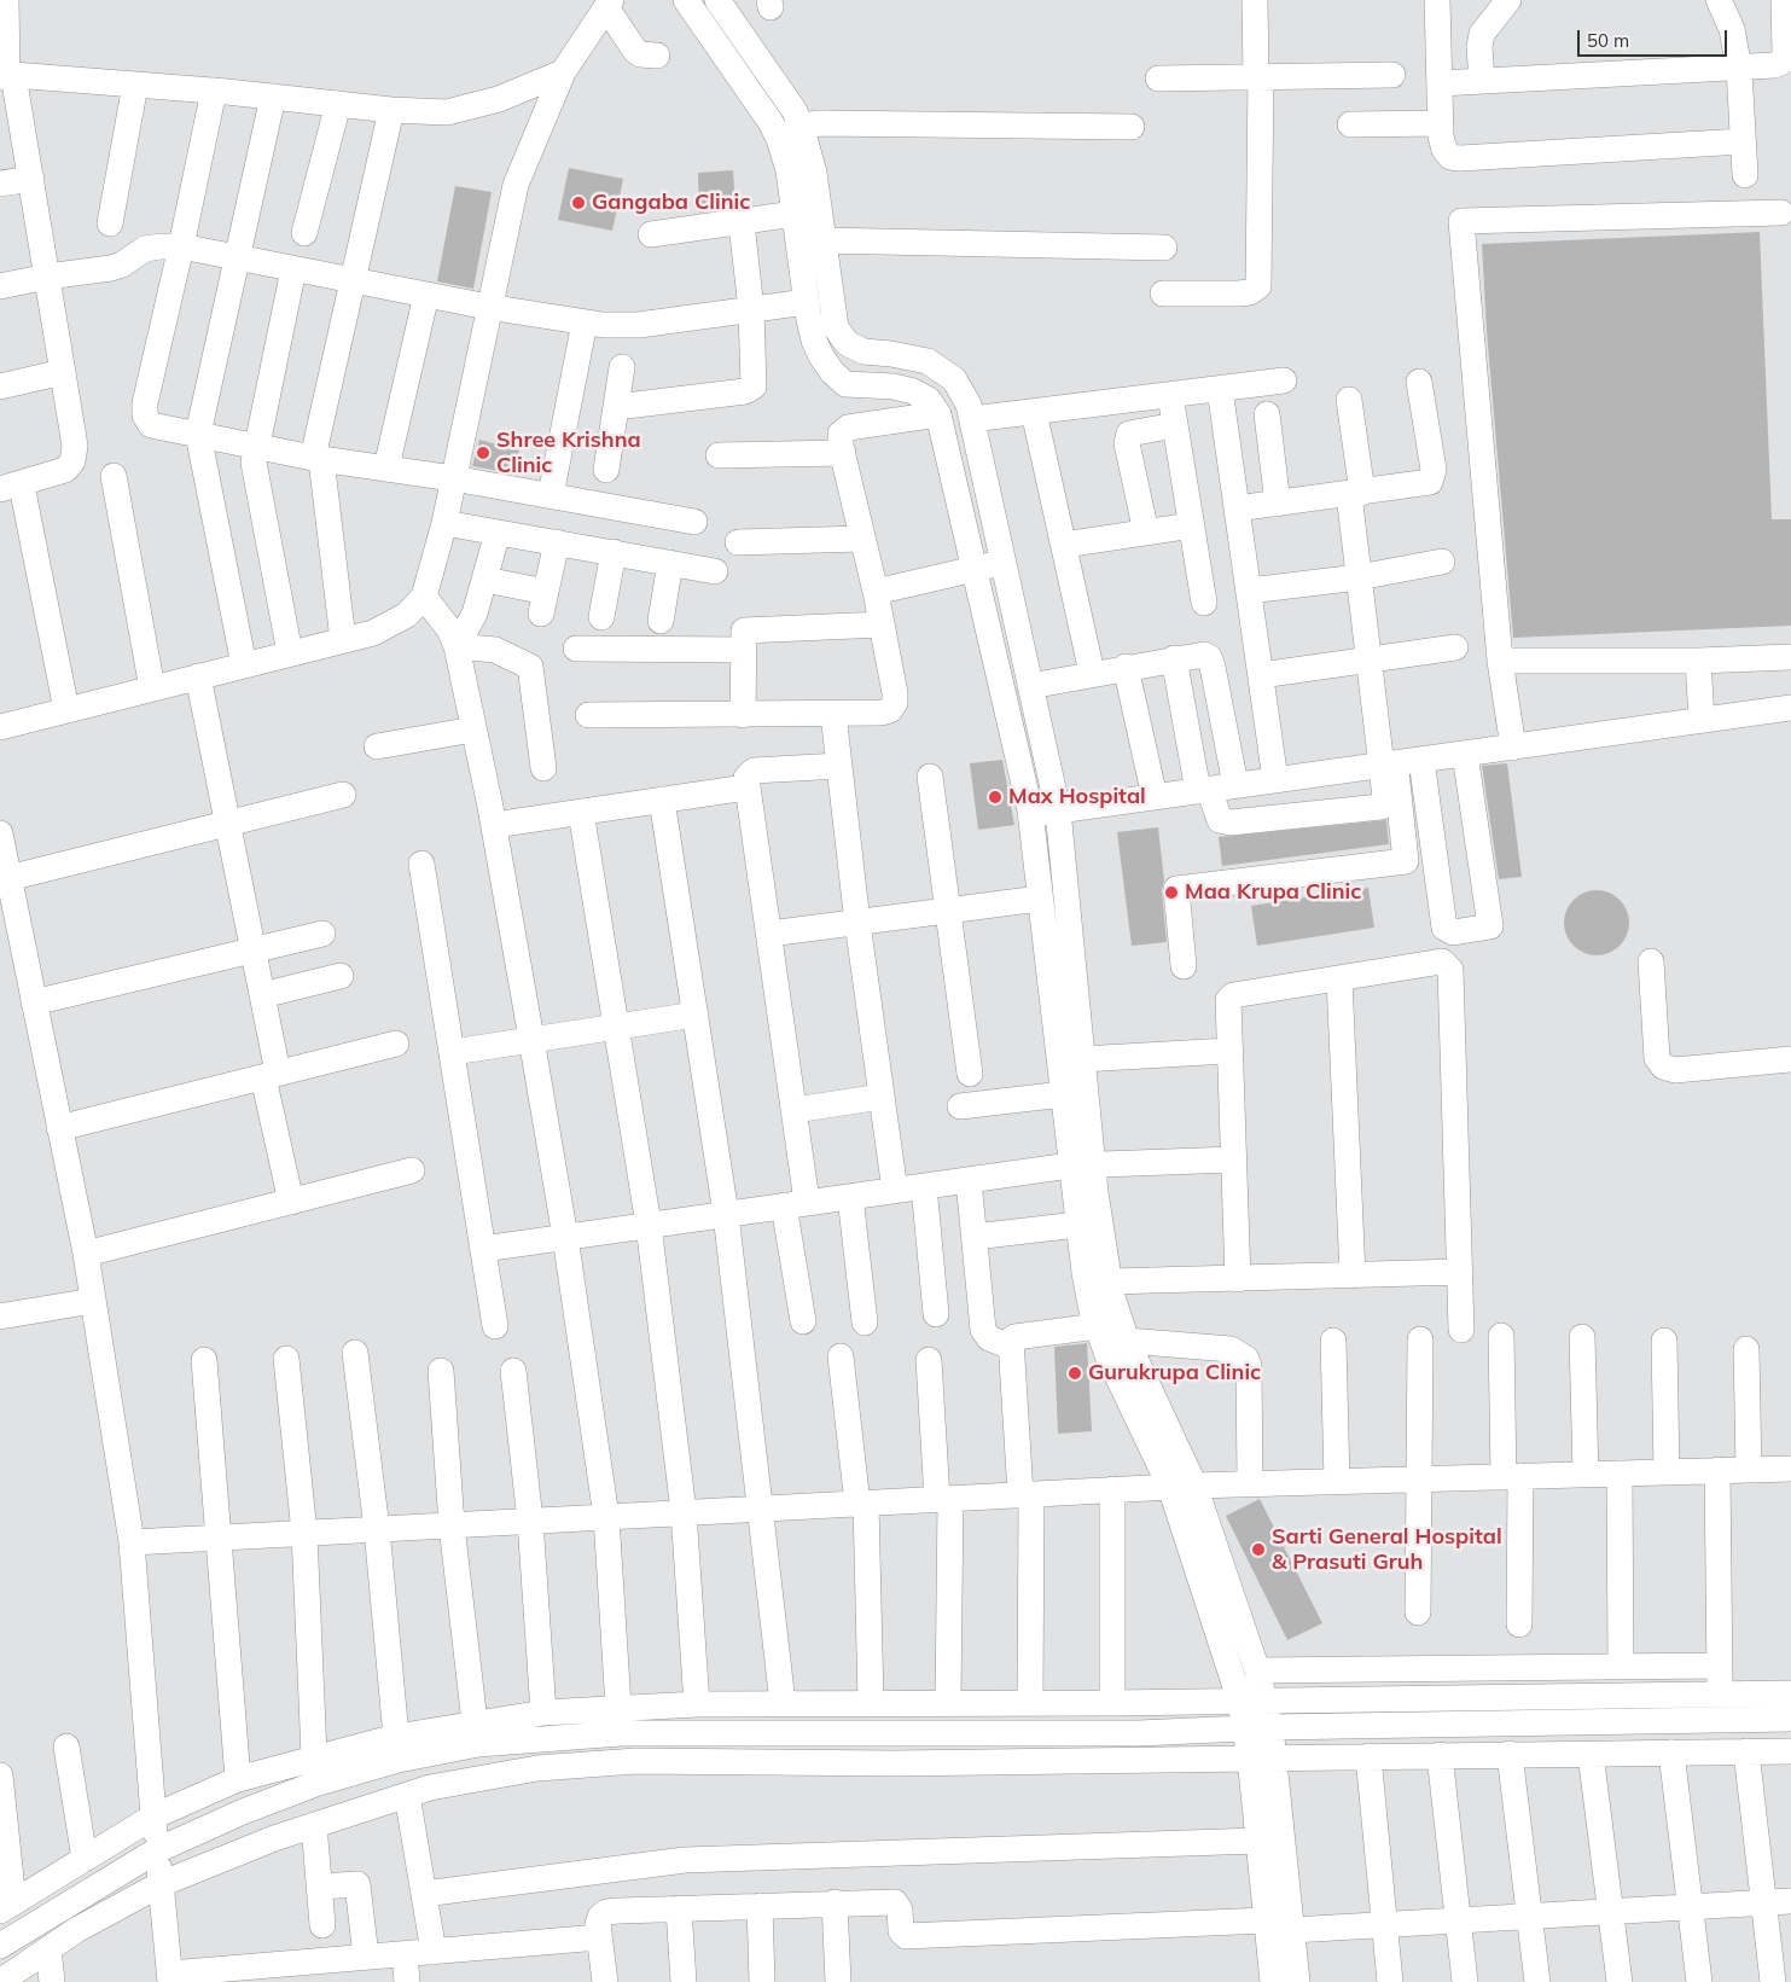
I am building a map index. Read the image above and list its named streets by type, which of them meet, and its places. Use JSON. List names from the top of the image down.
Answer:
{
  "places": [
    "Gangaba Clinic",
    "Shree Krishna Clinic",
    "Max Hospital",
    "Maa Krupa Clinic",
    "Gurukrupa Clinic",
    "Sarti General Hospital & Prasuti Gruh"
  ],
  "scale_bar": "50 m"
}
